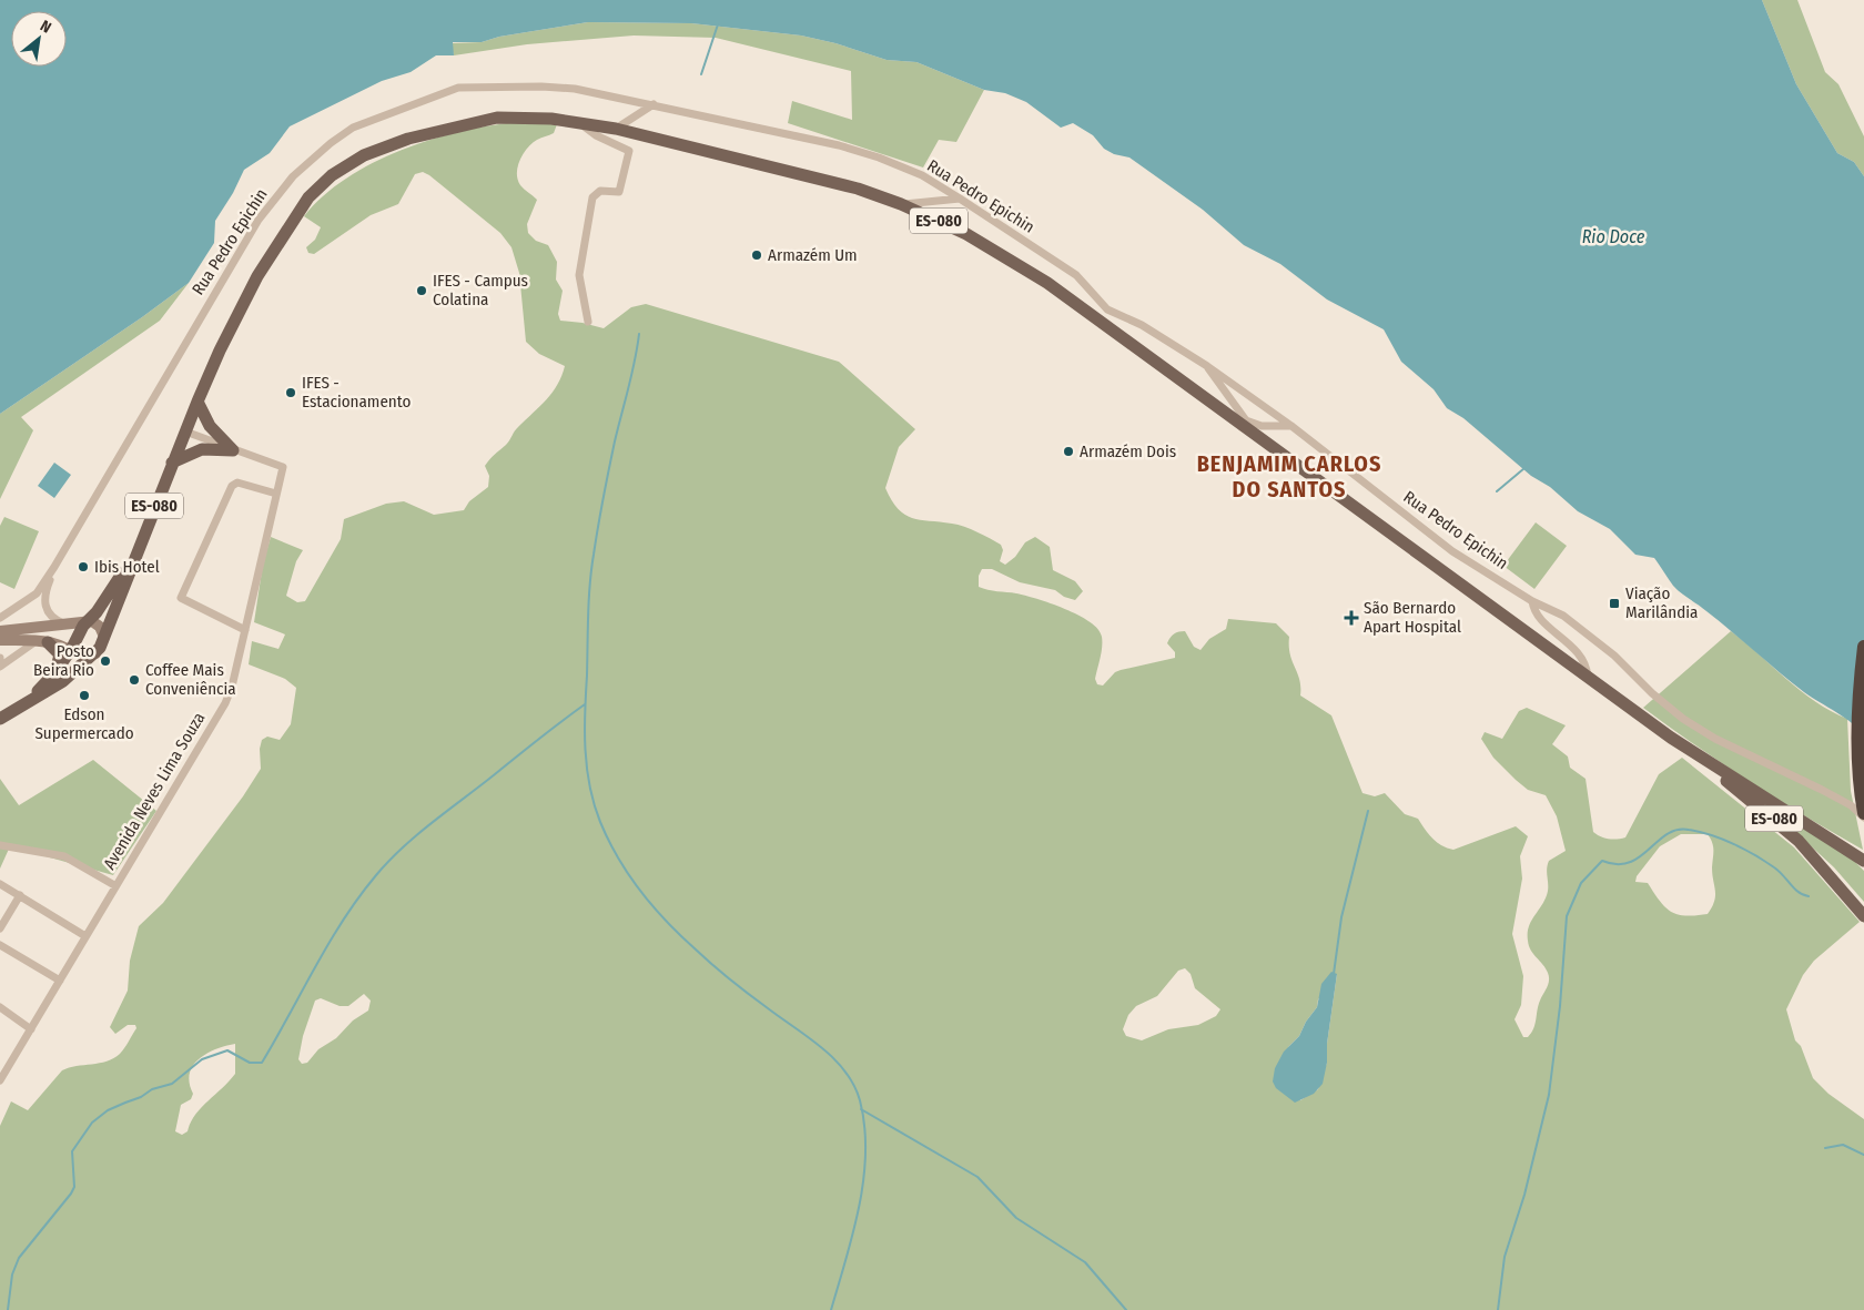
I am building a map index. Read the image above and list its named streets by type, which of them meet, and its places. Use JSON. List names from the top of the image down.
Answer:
{
  "streets": {
    "main road": ["ES-080"],
    "street": ["Rua Pedro Epichin", "Avenida Neves Lima Souza"]
  },
  "crossings": [
    ["ES-080", "Avenida Neves Lima Souza"]
  ],
  "districts": ["BENJAMIM CARLOS DO SANTOS"],
  "water": ["Rio Doce"],
  "places": {
    "other": [
      "Armazém Um",
      "IFES - Campus Colatina",
      "IFES - Estacionamento",
      "Armazém Dois",
      "Ibis Hotel",
      "Posto Beira Rio",
      "Coffee Mais Conveniência",
      "Edson Supermercado"
    ],
    "transit": ["Viação Marilândia"],
    "health": ["São Bernardo Apart Hospital"]
  },
  "north": "top right"
}
